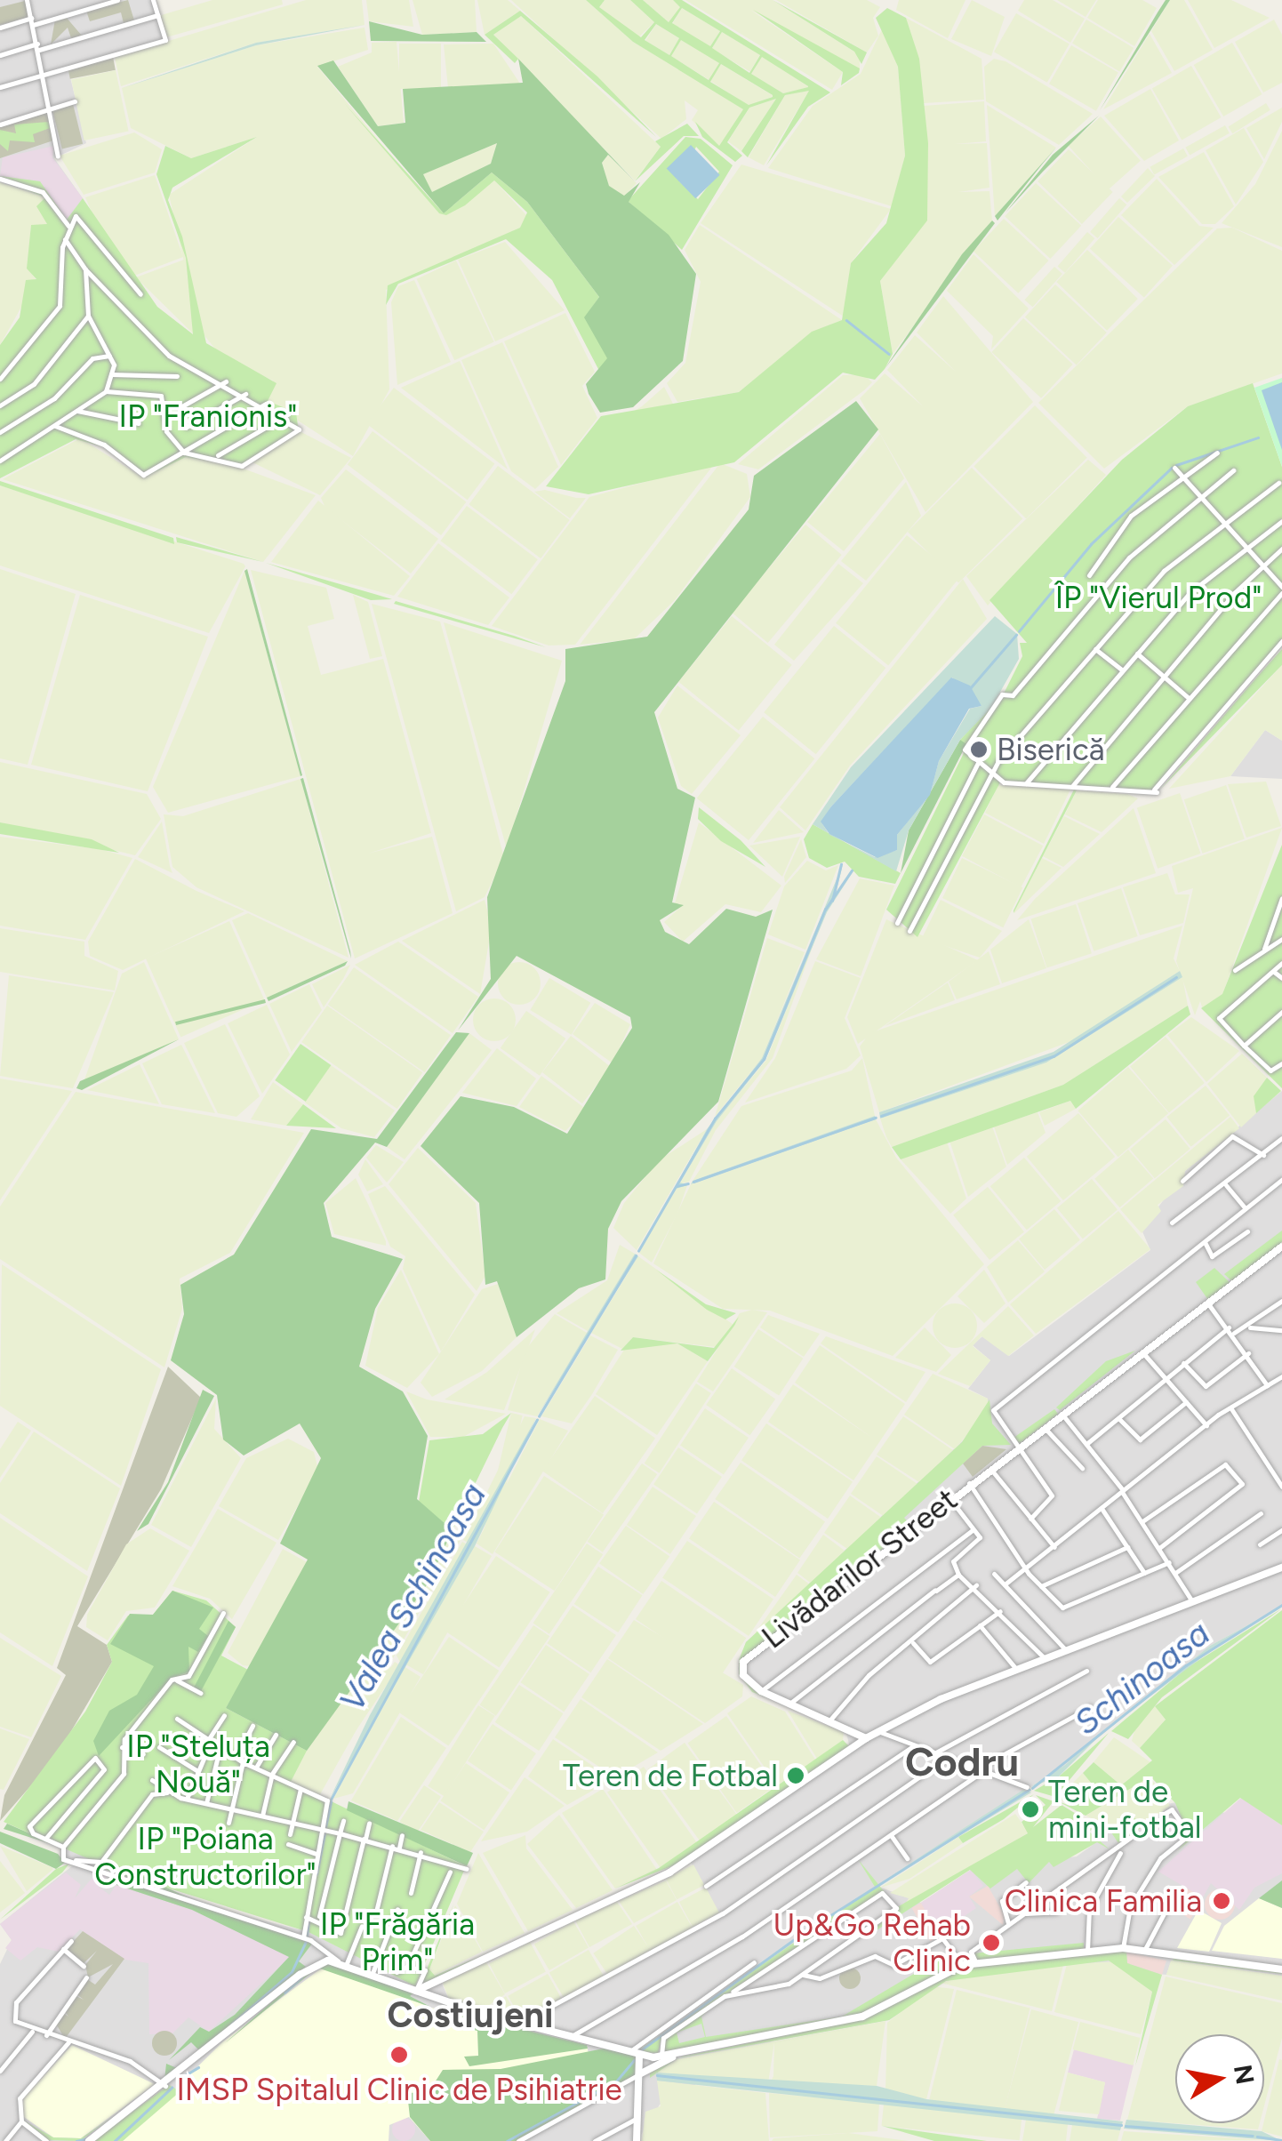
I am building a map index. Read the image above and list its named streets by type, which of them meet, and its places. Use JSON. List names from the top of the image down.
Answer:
{
  "streets": {
    "street": ["Livădarilor Street"]
  },
  "districts": ["Codru", "Costiujeni"],
  "water": ["Valea Schinoasa", "Schinoasa"],
  "parks": [
    "IP \"Franionis\"",
    "ÎP \"Vierul Prod\"",
    "IP \"Steluța Nouă\"",
    "IP \"Poiana Constructorilor\"",
    "IP \"Frăgăria Prim\""
  ],
  "places": [
    "Biserică",
    "Teren de Fotbal",
    "Teren de mini-fotbal",
    "Clinica Familia",
    "Up&Go Rehab Clinic",
    "IMSP Spitalul Clinic de Psihiatrie"
  ],
  "north": "right"
}
